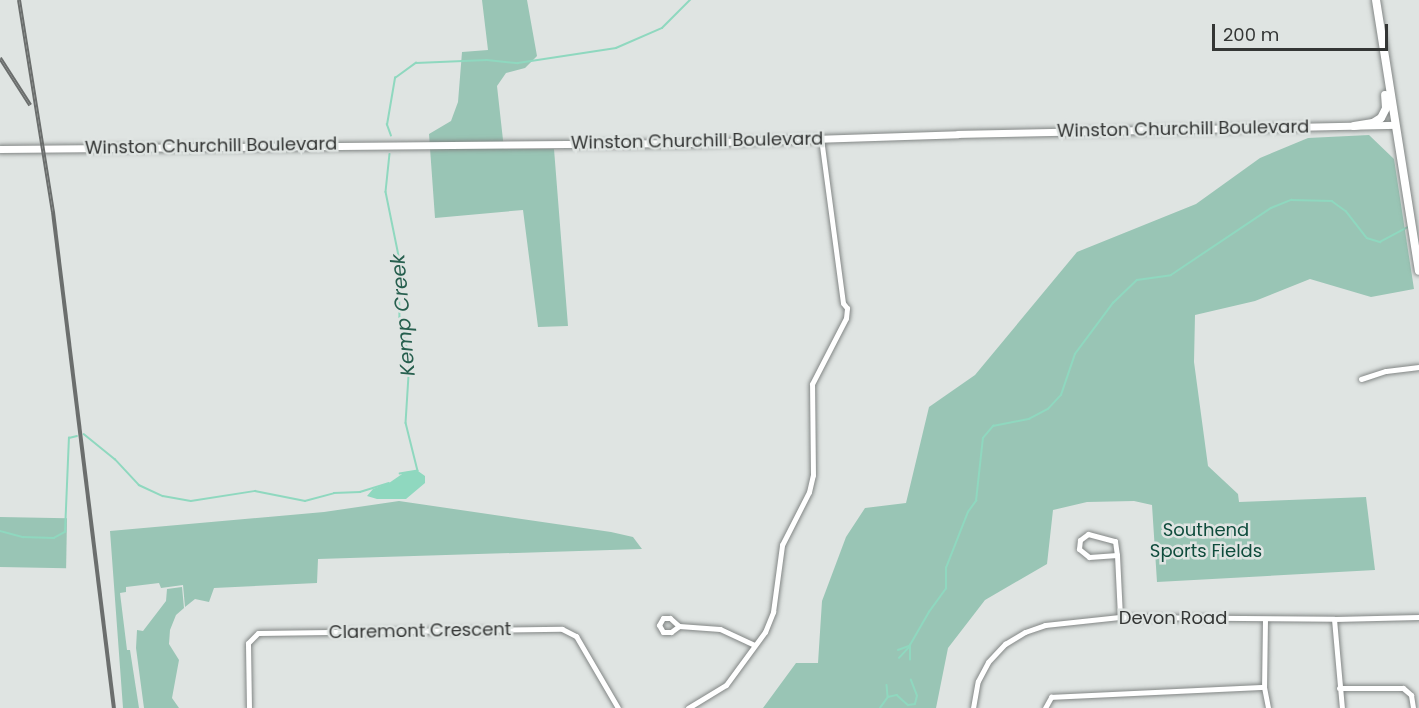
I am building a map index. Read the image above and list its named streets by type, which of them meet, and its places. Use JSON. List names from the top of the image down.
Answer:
{
  "streets": {
    "main road": ["Winston Churchill Boulevard"],
    "street": ["Devon Road", "Claremont Crescent"]
  },
  "water": ["Kemp Creek"],
  "parks": ["Southend Sports Fields"],
  "scale_bar": "200 m"
}
